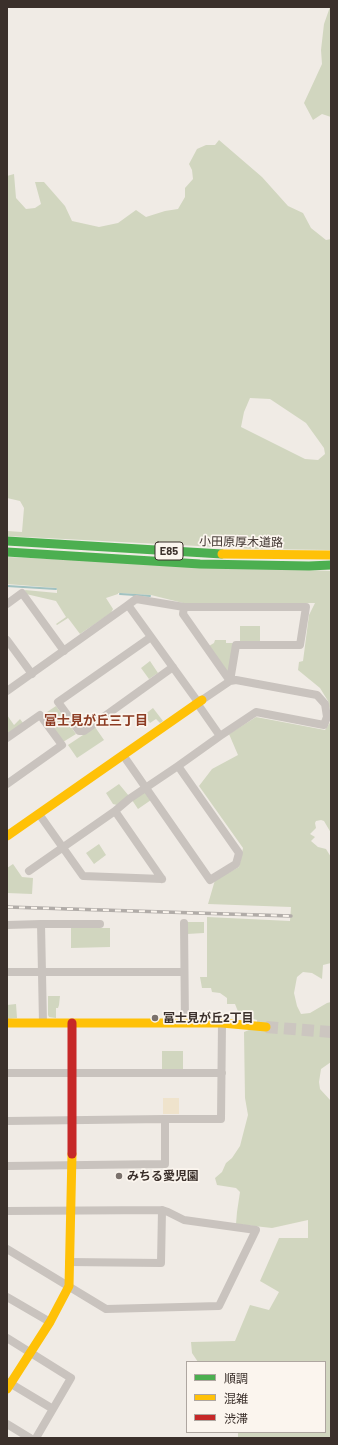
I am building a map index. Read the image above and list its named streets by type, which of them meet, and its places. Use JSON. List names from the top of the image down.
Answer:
{
  "streets": {
    "main road": ["小田原厚木道路", "E85"]
  },
  "districts": ["富士見が丘三丁目"],
  "places": ["富士見が丘2丁目", "みちる愛児園"],
  "legend": ["順調", "混雑", "渋滞"]
}
